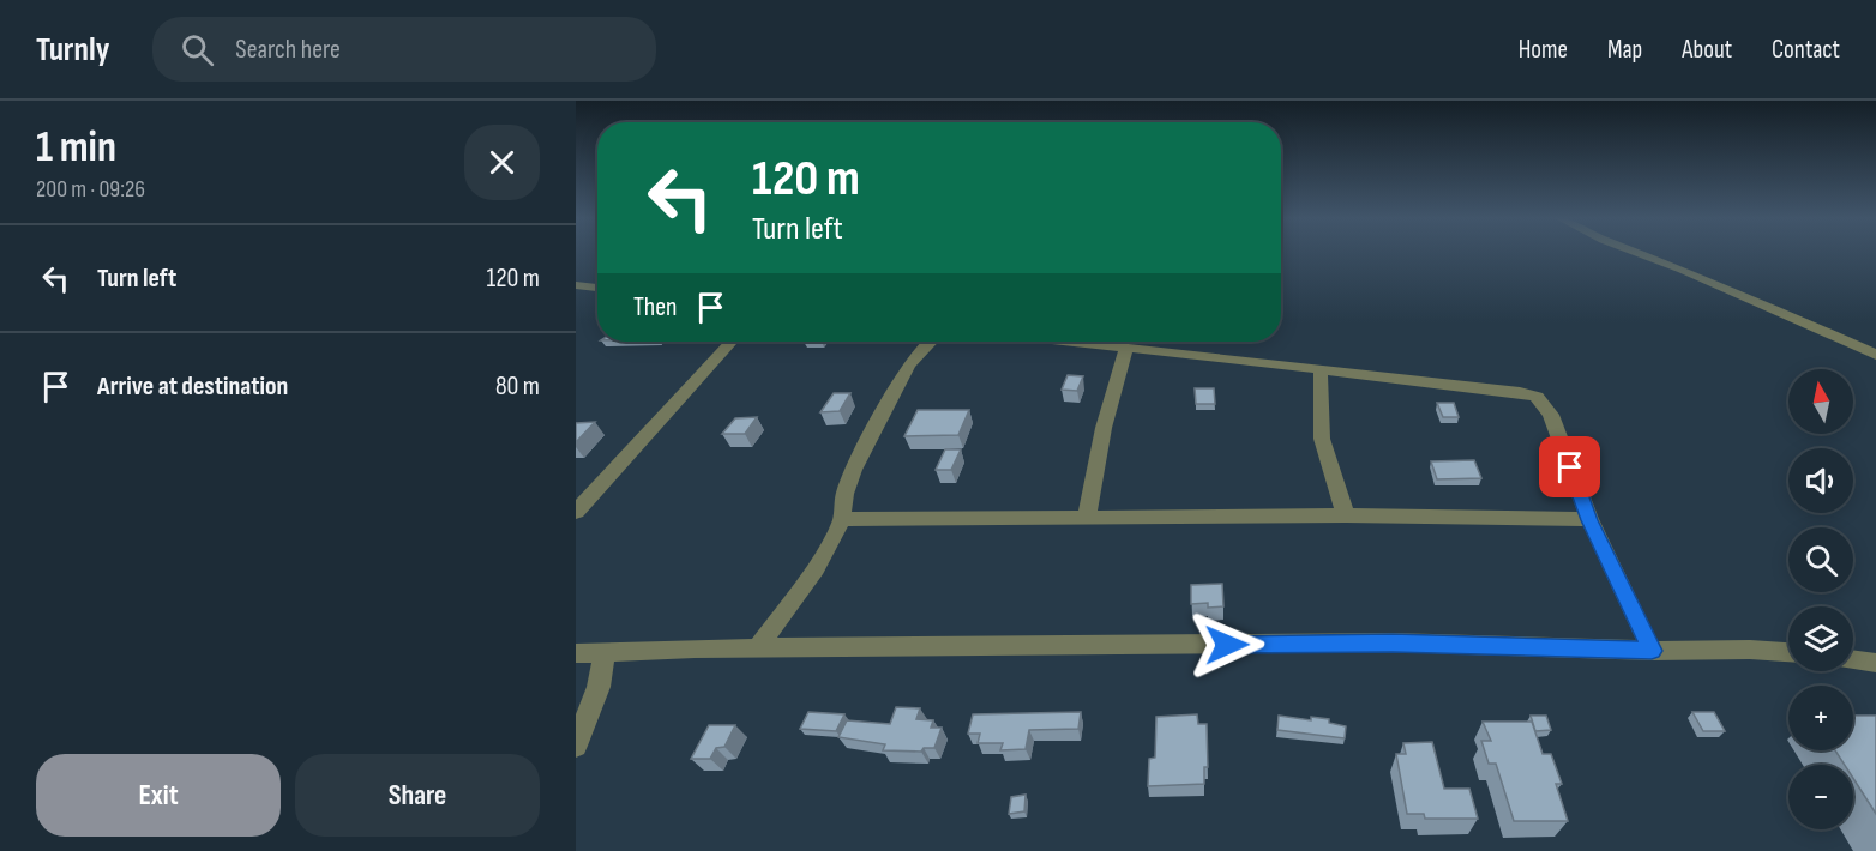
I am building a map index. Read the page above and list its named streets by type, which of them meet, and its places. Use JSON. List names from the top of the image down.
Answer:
{
  "north": "top",
  "page": {
    "header": "Turnly",
    "search": "Search here",
    "nav": [
      "Home",
      "Map",
      "About",
      "Contact"
    ],
    "heading": ["1 min", "200 m · 09:26"],
    "turn": ["120 m", "Turn left"],
    "list": [
      {
        "name": "Turn left",
        "value": "120 m"
      },
      {
        "name": "Arrive at destination",
        "value": "80 m"
      }
    ],
    "then": "Then",
    "map_buttons": ["+", "−"],
    "buttons": ["Exit", "Share"]
  }
}
